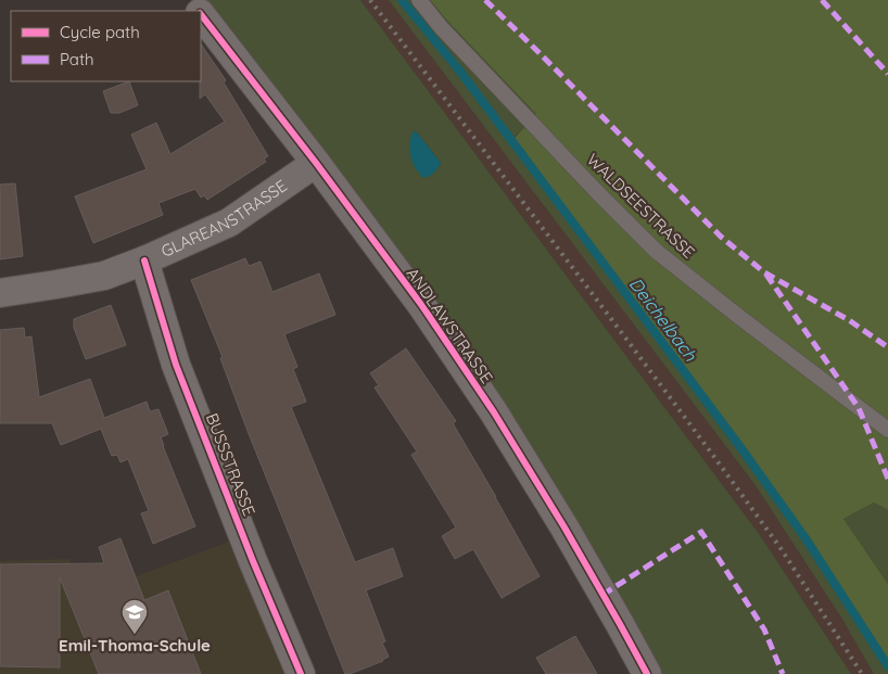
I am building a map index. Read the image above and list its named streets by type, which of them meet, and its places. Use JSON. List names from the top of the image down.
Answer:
{
  "streets": {
    "street": ["GLAREANSTRASSE", "ANDLAWSTRASSE", "BUSSSTRASSE"],
    "lane": ["WALDSEESTRASSE"]
  },
  "crossings": [
    ["GLAREANSTRASSE", "ANDLAWSTRASSE"],
    ["GLAREANSTRASSE", "BUSSSTRASSE"]
  ],
  "water": ["Deichelbach"],
  "places": {
    "school or university": ["Emil-Thoma-Schule"]
  },
  "legend": ["Cycle path", "Path"]
}
